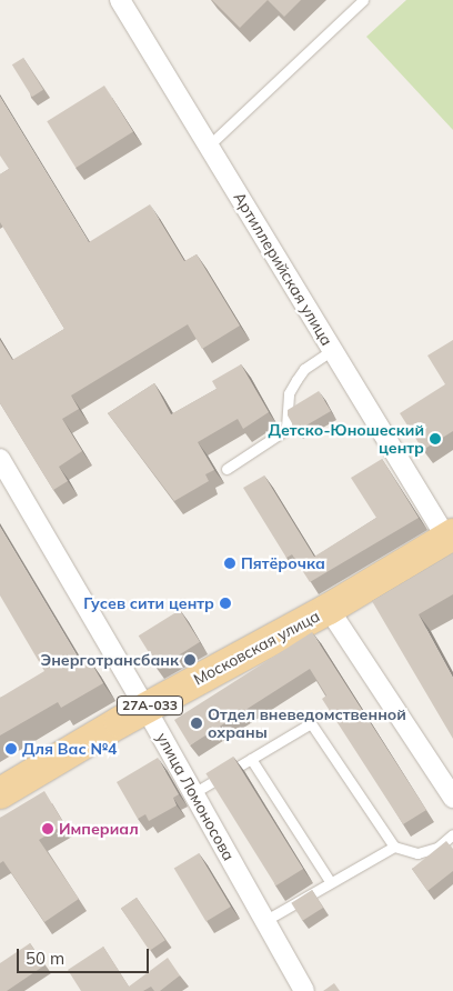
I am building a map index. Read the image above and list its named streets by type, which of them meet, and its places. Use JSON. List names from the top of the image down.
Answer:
{
  "streets": {
    "main road": ["Московская улица", "27А-033"],
    "street": ["Артиллерийская улица", "улица Ломоносова"]
  },
  "crossings": [
    ["Артиллерийская улица", "Московская улица"],
    ["Московская улица", "улица Ломоносова"]
  ],
  "places": [
    "Детско-Юношеский центр",
    "Пятёрочка",
    "Гусев сити центр",
    "Энерготрансбанк",
    "Отдел вневедомственной охраны",
    "Для Вас №4",
    "Империал"
  ],
  "scale_bar": "50 m"
}
